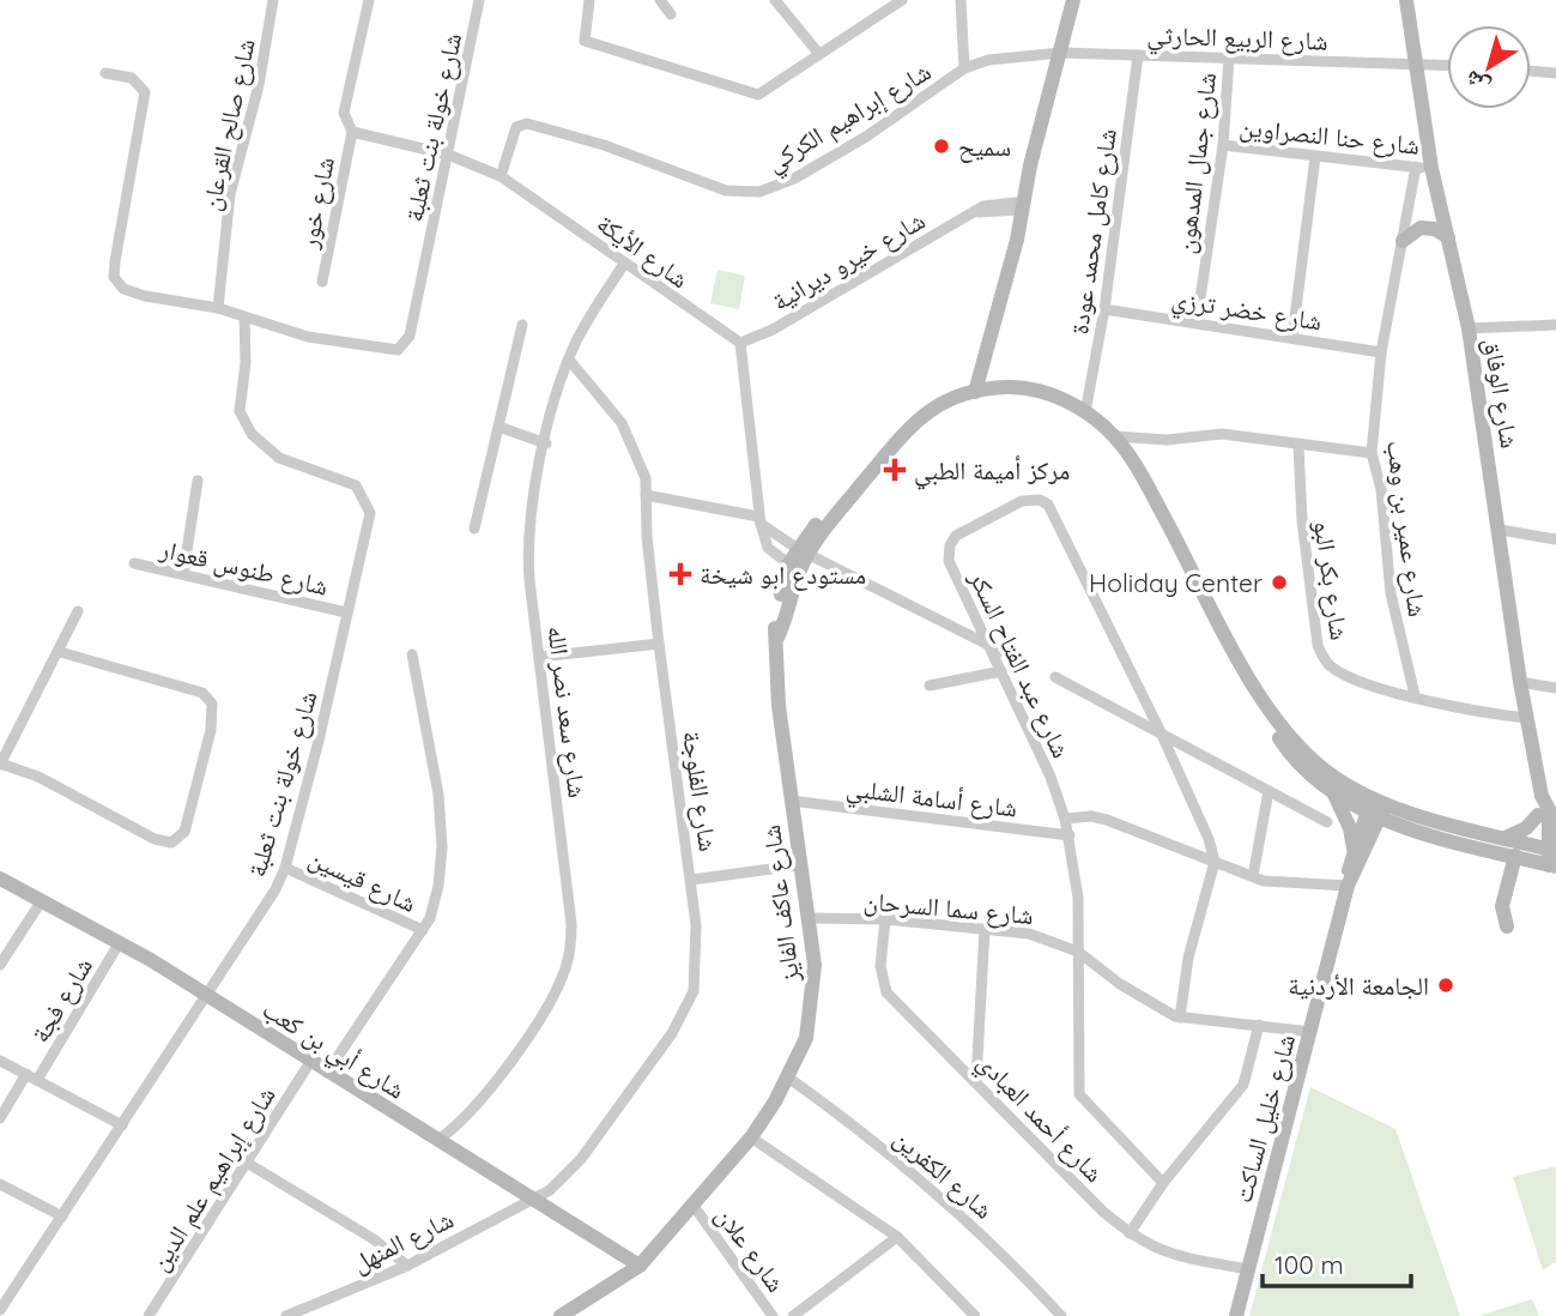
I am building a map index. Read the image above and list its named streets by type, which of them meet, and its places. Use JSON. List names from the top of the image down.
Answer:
{
  "streets": {
    "street": [
      "شارع الربيع الحارثي",
      "شارع إبراهيم الكركي",
      "شارع صالح القرعان",
      "شارع خولة بنت ثعلبة",
      "شارع حنا النصراوين",
      "شارع جمال المدهون",
      "شارع خور",
      "شارع كامل محمد عودة",
      "شارع الأيكة",
      "شارع خيرو ديرانية",
      "شارع خضر ترزي",
      "شارع الوفاق",
      "شارع عمير بن وهب",
      "شارع طنوس قعوار",
      "شارع بكر البو",
      "شارع عبد الفتاح السكر",
      "شارع سعد نصر الله",
      "شارع الفلوجة",
      "شارع أسامة الشلبي",
      "شارع قيسين",
      "شارع عاكف الفايز",
      "شارع سما السرحان",
      "شارع فجة",
      "شارع أبي بن كعب",
      "شارع أحمد العبادي",
      "شارع خليل الساكت",
      "شارع الكفرين",
      "شارع إبراهيم علم الدين",
      "شارع المنهل",
      "شارع علان"
    ]
  },
  "crossings": [
    ["شارع الربيع الحارثي", "شارع إبراهيم الكركي"],
    ["شارع الربيع الحارثي", "شارع جمال المدهون"],
    ["شارع الربيع الحارثي", "شارع كامل محمد عودة"],
    ["شارع الربيع الحارثي", "شارع الوفاق"],
    ["شارع إبراهيم الكركي", "شارع الأيكة"],
    ["شارع صالح القرعان", "شارع خولة بنت ثعلبة"],
    ["شارع خولة بنت ثعلبة", "شارع الأيكة"],
    ["شارع خولة بنت ثعلبة", "شارع طنوس قعوار"],
    ["شارع خولة بنت ثعلبة", "شارع قيسين"],
    ["شارع خولة بنت ثعلبة", "شارع أبي بن كعب"],
    ["شارع حنا النصراوين", "شارع جمال المدهون"],
    ["شارع حنا النصراوين", "شارع الوفاق"],
    ["شارع حنا النصراوين", "شارع عمير بن وهب"],
    ["شارع جمال المدهون", "شارع خضر ترزي"],
    ["شارع خور", "شارع الأيكة"],
    ["شارع كامل محمد عودة", "شارع خضر ترزي"],
    ["شارع كامل محمد عودة", "شارع عاكف الفايز"],
    ["شارع الأيكة", "شارع خيرو ديرانية"],
    ["شارع الأيكة", "شارع سعد نصر الله"],
    ["شارع خضر ترزي", "شارع عمير بن وهب"],
    ["شارع الوفاق", "شارع عمير بن وهب"],
    ["شارع الوفاق", "شارع بكر البو"],
    ["شارع الوفاق", "شارع عاكف الفايز"],
    ["شارع عمير بن وهب", "شارع بكر البو"],
    ["شارع عبد الفتاح السكر", "شارع أسامة الشلبي"],
    ["شارع عبد الفتاح السكر", "شارع سما السرحان"],
    ["شارع سعد نصر الله", "شارع الفلوجة"],
    ["شارع سعد نصر الله", "شارع أبي بن كعب"],
    ["شارع الفلوجة", "شارع أبي بن كعب"],
    ["شارع الفلوجة", "شارع المنهل"],
    ["شارع أسامة الشلبي", "شارع عاكف الفايز"],
    ["شارع عاكف الفايز", "شارع سما السرحان"],
    ["شارع عاكف الفايز", "شارع أبي بن كعب"],
    ["شارع عاكف الفايز", "شارع خليل الساكت"],
    ["شارع عاكف الفايز", "شارع الكفرين"],
    ["شارع عاكف الفايز", "شارع علان"],
    ["شارع سما السرحان", "شارع أحمد العبادي"],
    ["شارع سما السرحان", "شارع خليل الساكت"],
    ["شارع فجة", "شارع أبي بن كعب"],
    ["شارع أبي بن كعب", "شارع إبراهيم علم الدين"],
    ["شارع أبي بن كعب", "شارع المنهل"],
    ["شارع أحمد العبادي", "شارع خليل الساكت"]
  ],
  "places": {
    "other": ["سميح", "Holiday Center", "الجامعة الأردنية"],
    "health": ["مركز أميمة الطبي", "مستودع ابو شيخة"]
  },
  "scale_bar": "100 m",
  "north": "bottom left"
}
